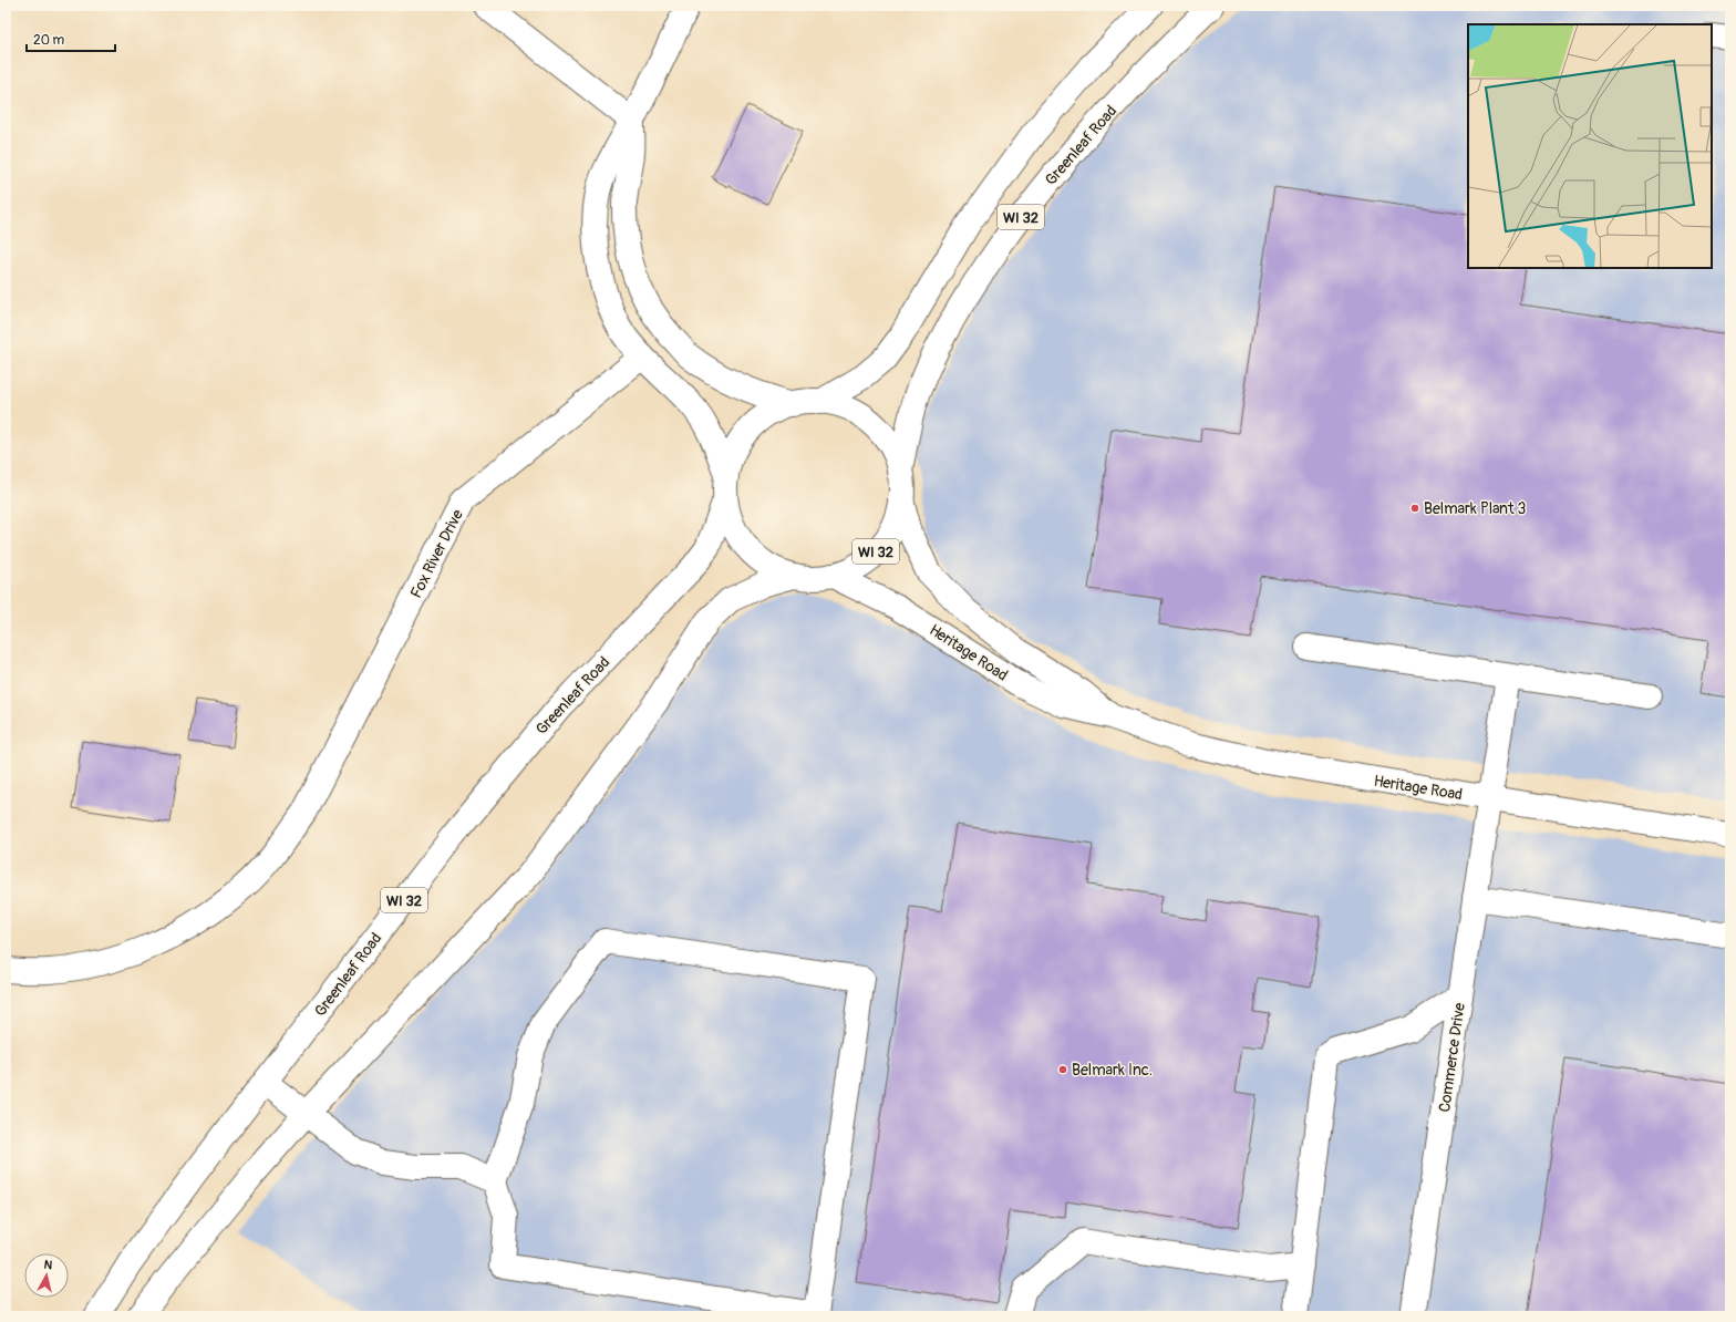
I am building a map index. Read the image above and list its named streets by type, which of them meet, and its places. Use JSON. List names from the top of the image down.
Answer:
{
  "streets": {
    "main road": [
      "Greenleaf Road",
      "WI 32",
      "Fox River Drive",
      "Heritage Road",
      "Commerce Drive"
    ]
  },
  "crossings": [
    ["Greenleaf Road", "WI 32"],
    ["WI 32", "Heritage Road"],
    ["Heritage Road", "Commerce Drive"]
  ],
  "places": ["Belmark Plant 3", "Belmark Inc."],
  "scale_bar": "20 m",
  "north": "top"
}
